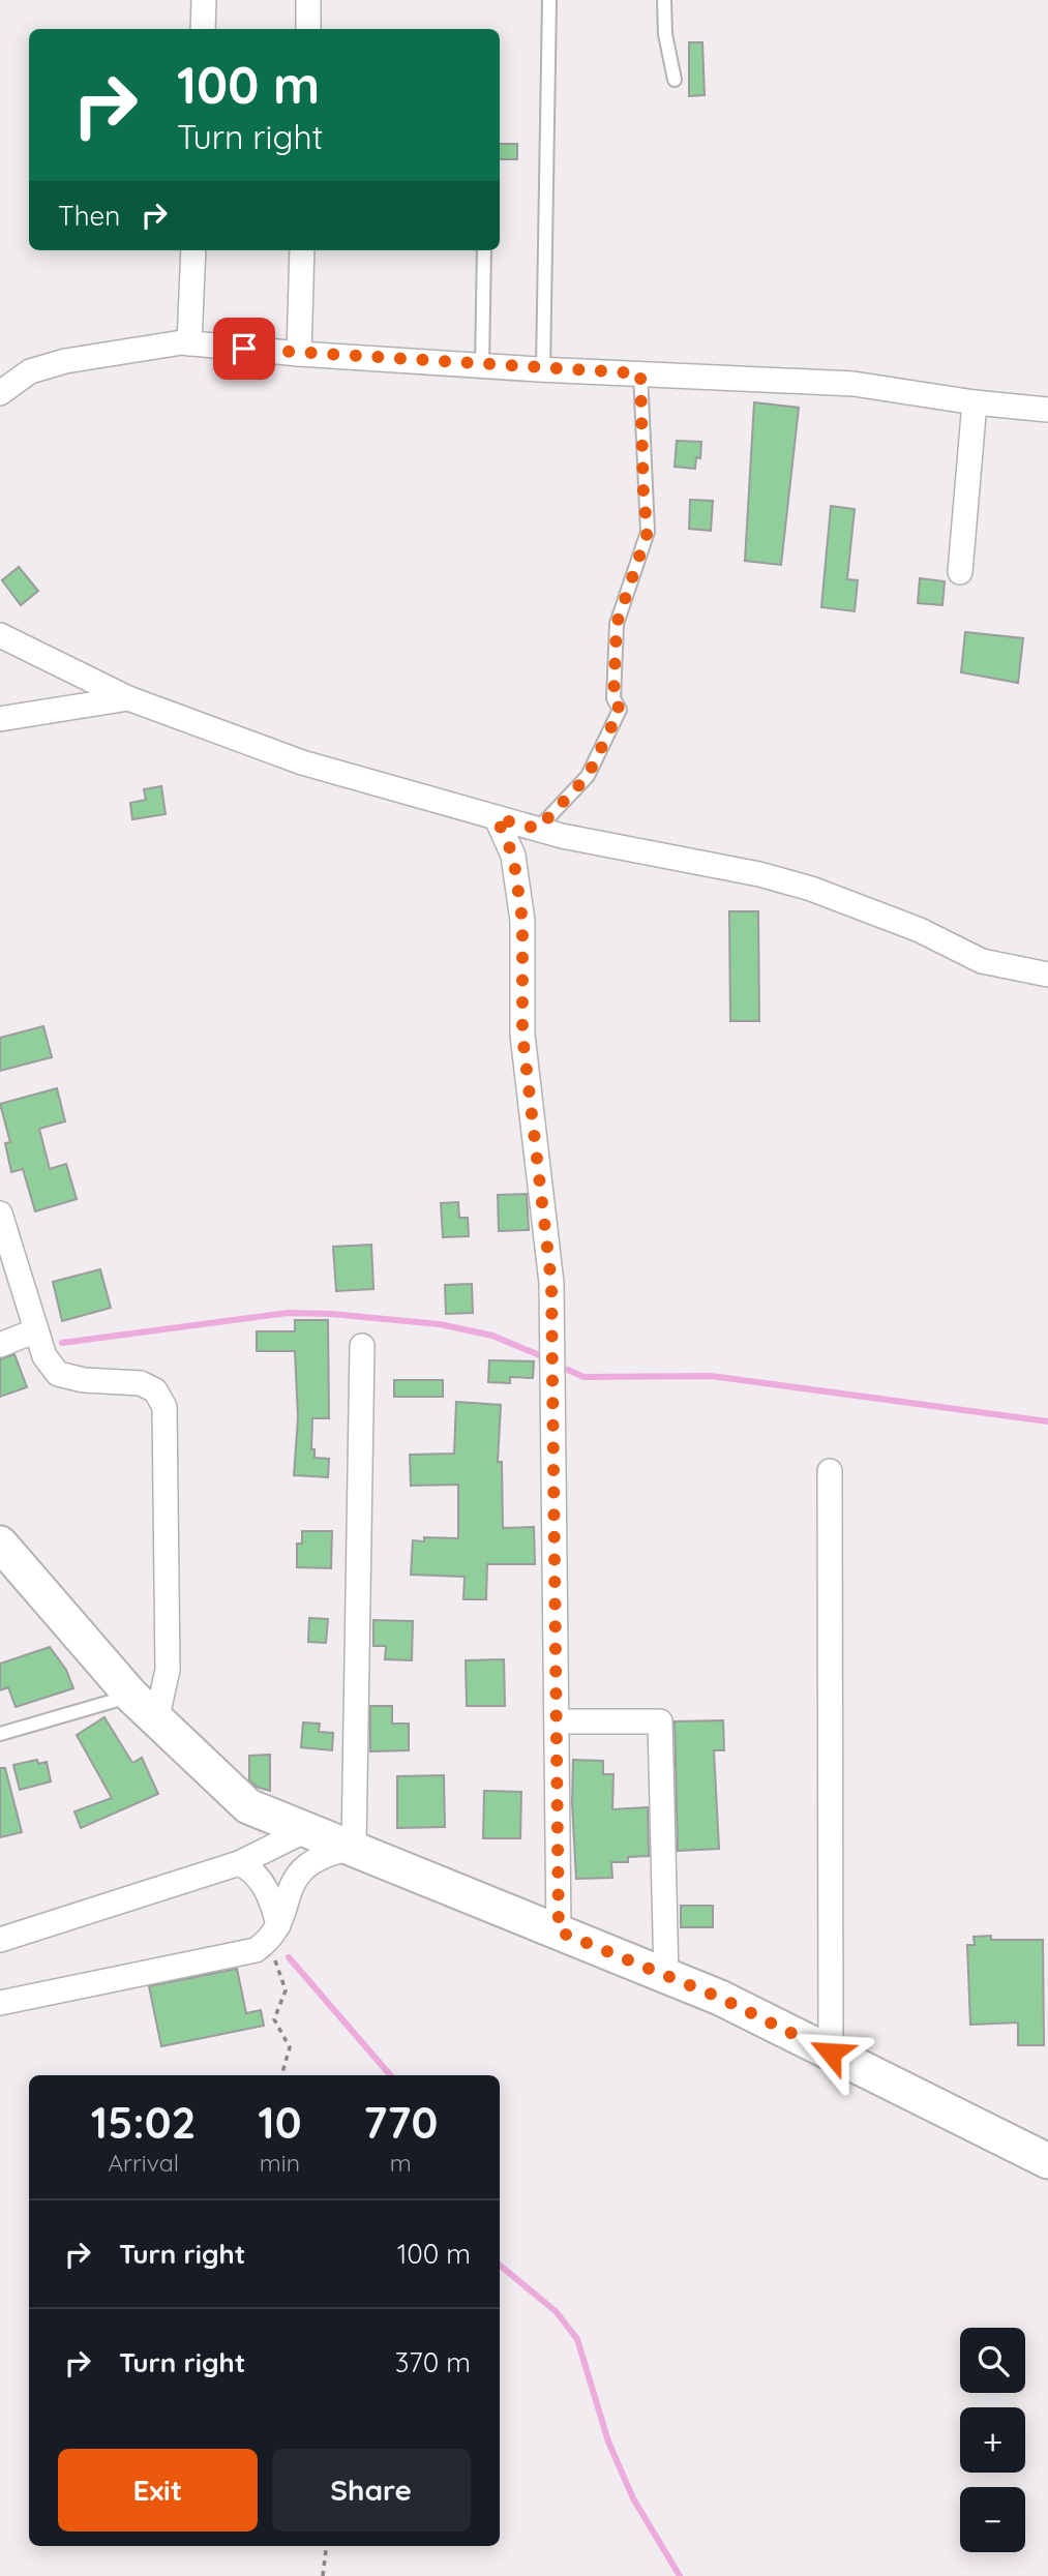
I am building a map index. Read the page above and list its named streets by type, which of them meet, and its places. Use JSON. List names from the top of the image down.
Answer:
{
  "page": {
    "turn": ["100 m", "Turn right"],
    "then": "Then",
    "eta": [
      "15:02",
      "Arrival",
      "10",
      "min",
      "770",
      "m"
    ],
    "list": [
      {
        "name": "Turn right",
        "value": "100 m"
      },
      {
        "name": "Turn right",
        "value": "370 m"
      }
    ],
    "map_buttons": ["+", "−"],
    "buttons": ["Exit", "Share"]
  }
}
